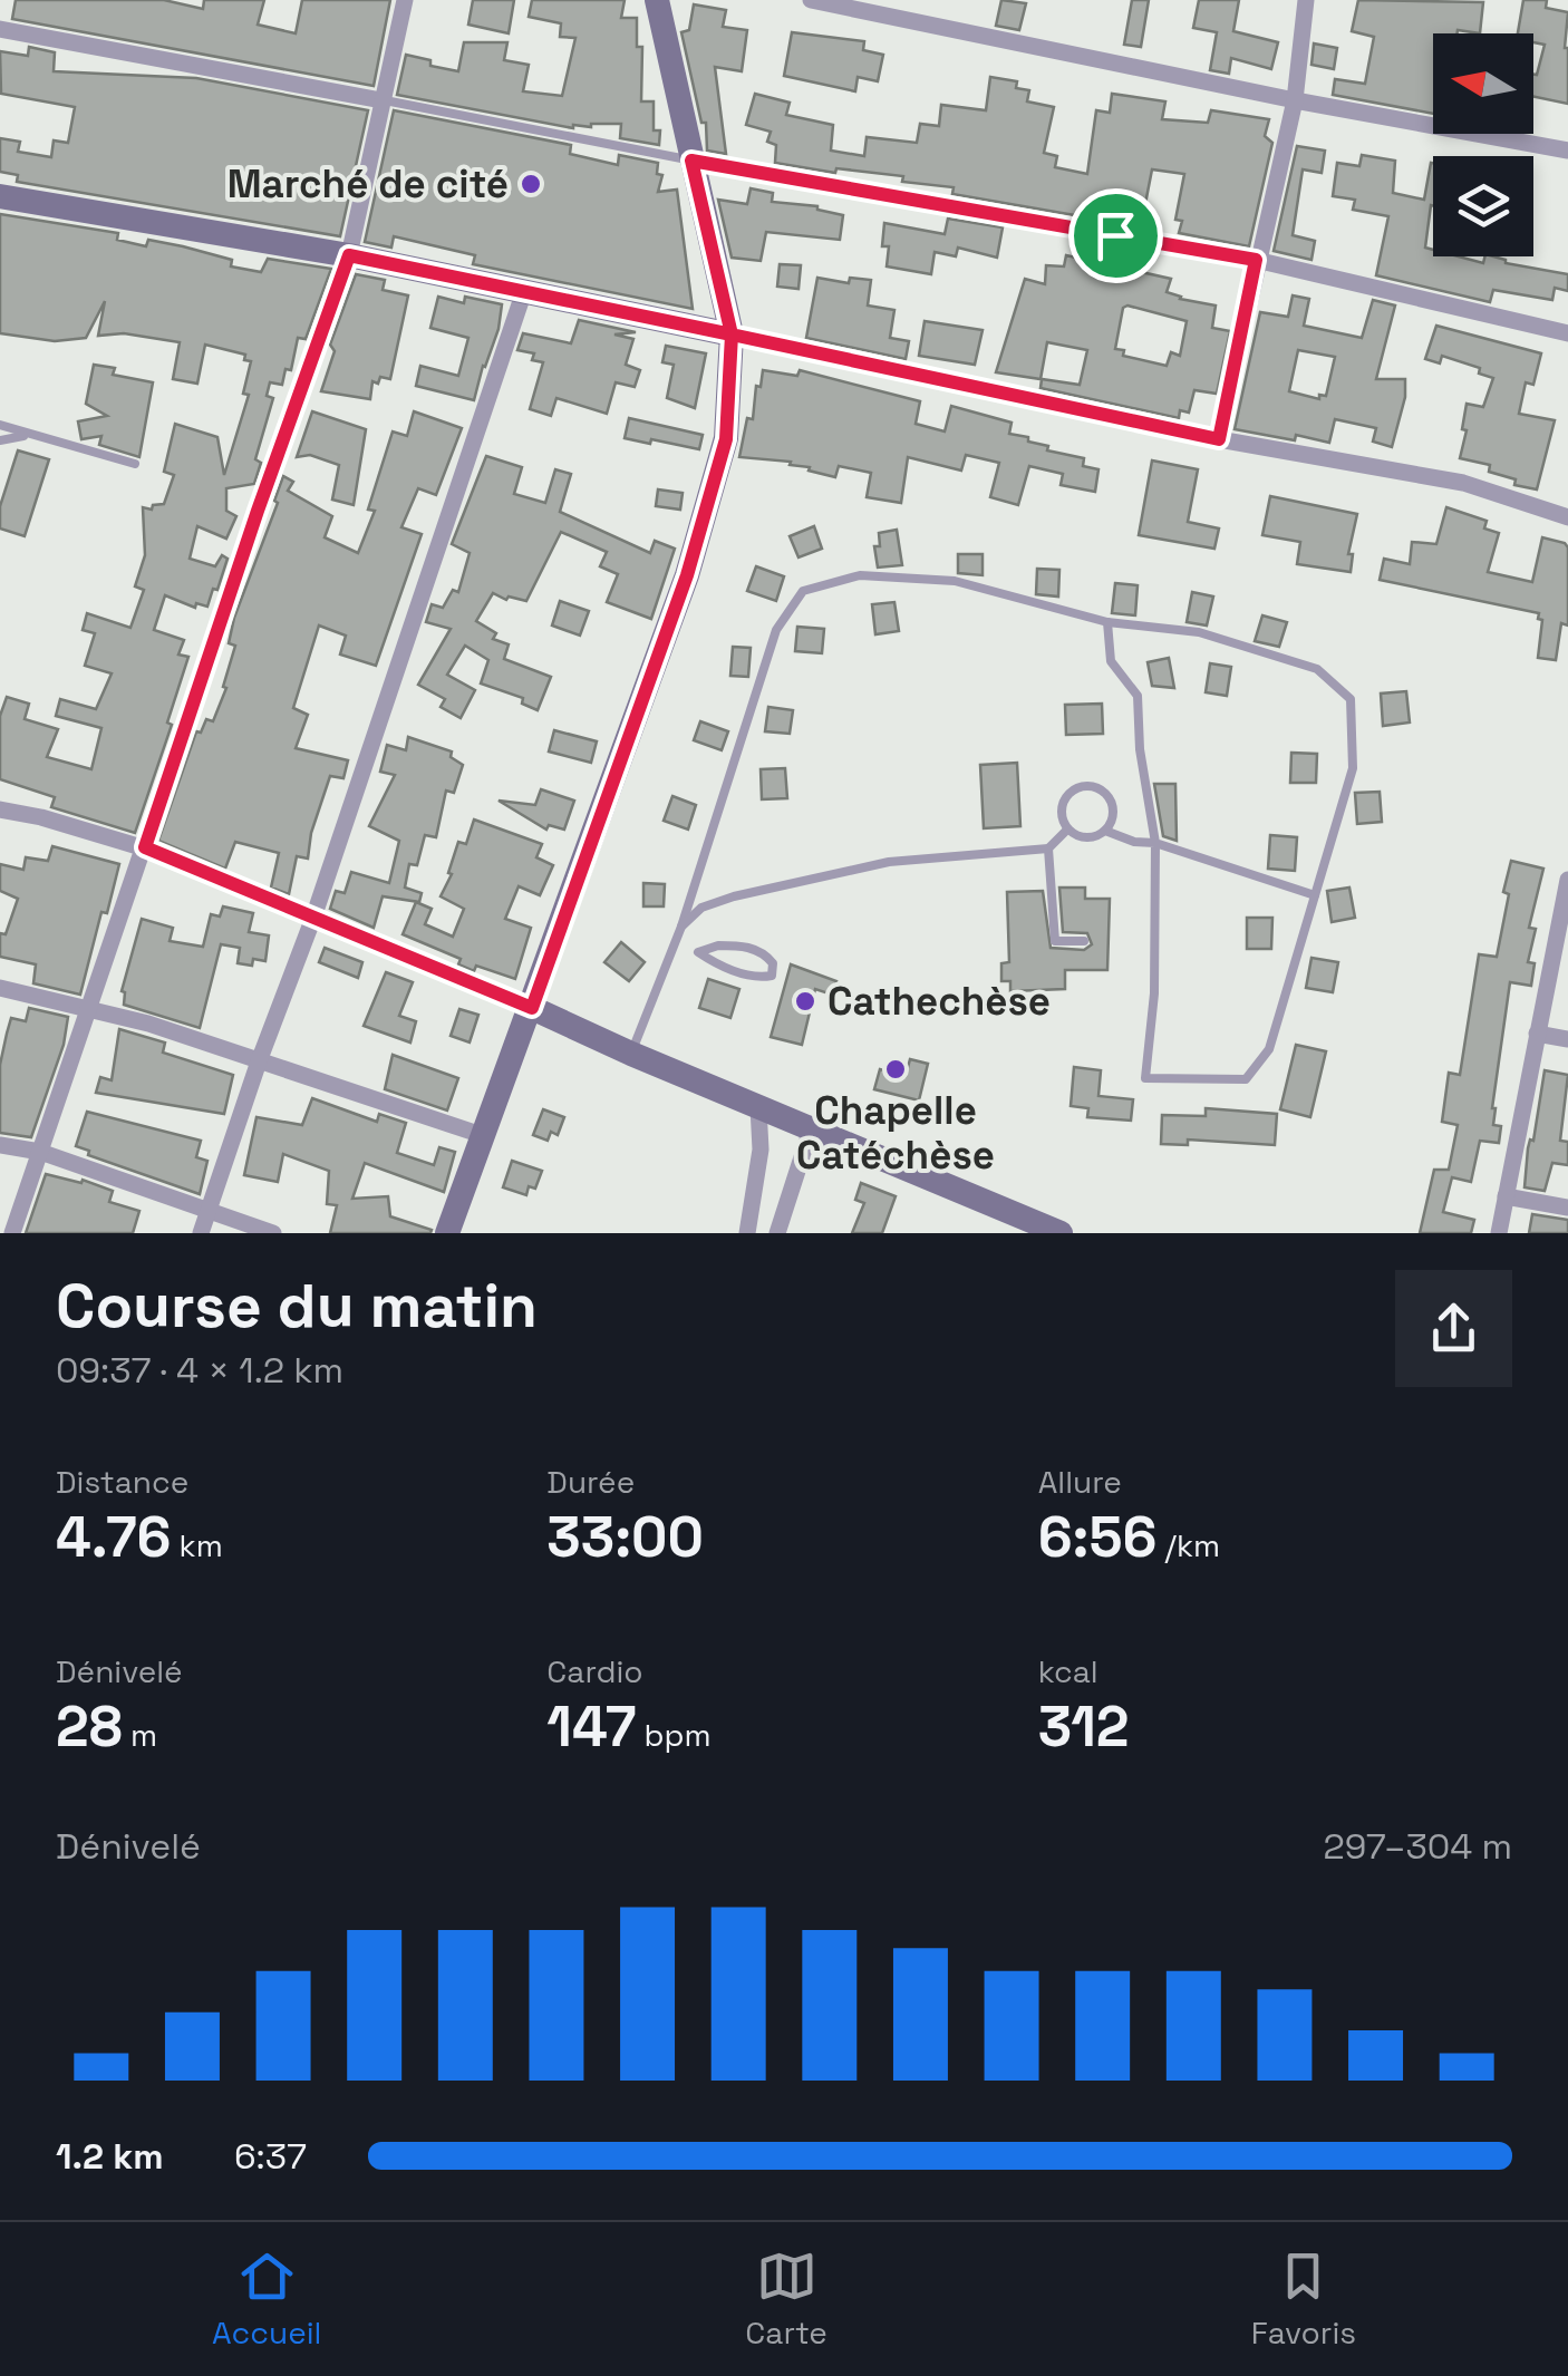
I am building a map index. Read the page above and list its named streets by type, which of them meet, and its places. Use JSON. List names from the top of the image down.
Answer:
{
  "places": ["Marché de cité", "Cathechèse", "Chapelle Catéchèse"],
  "north": "left",
  "page": {
    "heading": ["Course du matin", "09:37 · 4 × 1.2 km"],
    "stats": [
      ["Distance", "4.76 km"],
      ["Durée", "33:00"],
      ["Allure", "6:56 /km"],
      ["Dénivelé", "28 m"],
      ["Cardio", "147 bpm"],
      ["kcal", "312"]
    ],
    "chart": ["Dénivelé", "297–304 m"],
    "list": [
      {
        "name": "1.2 km",
        "note": "6:37"
      }
    ],
    "tabs": ["Accueil", "Carte", "Favoris"]
  }
}
